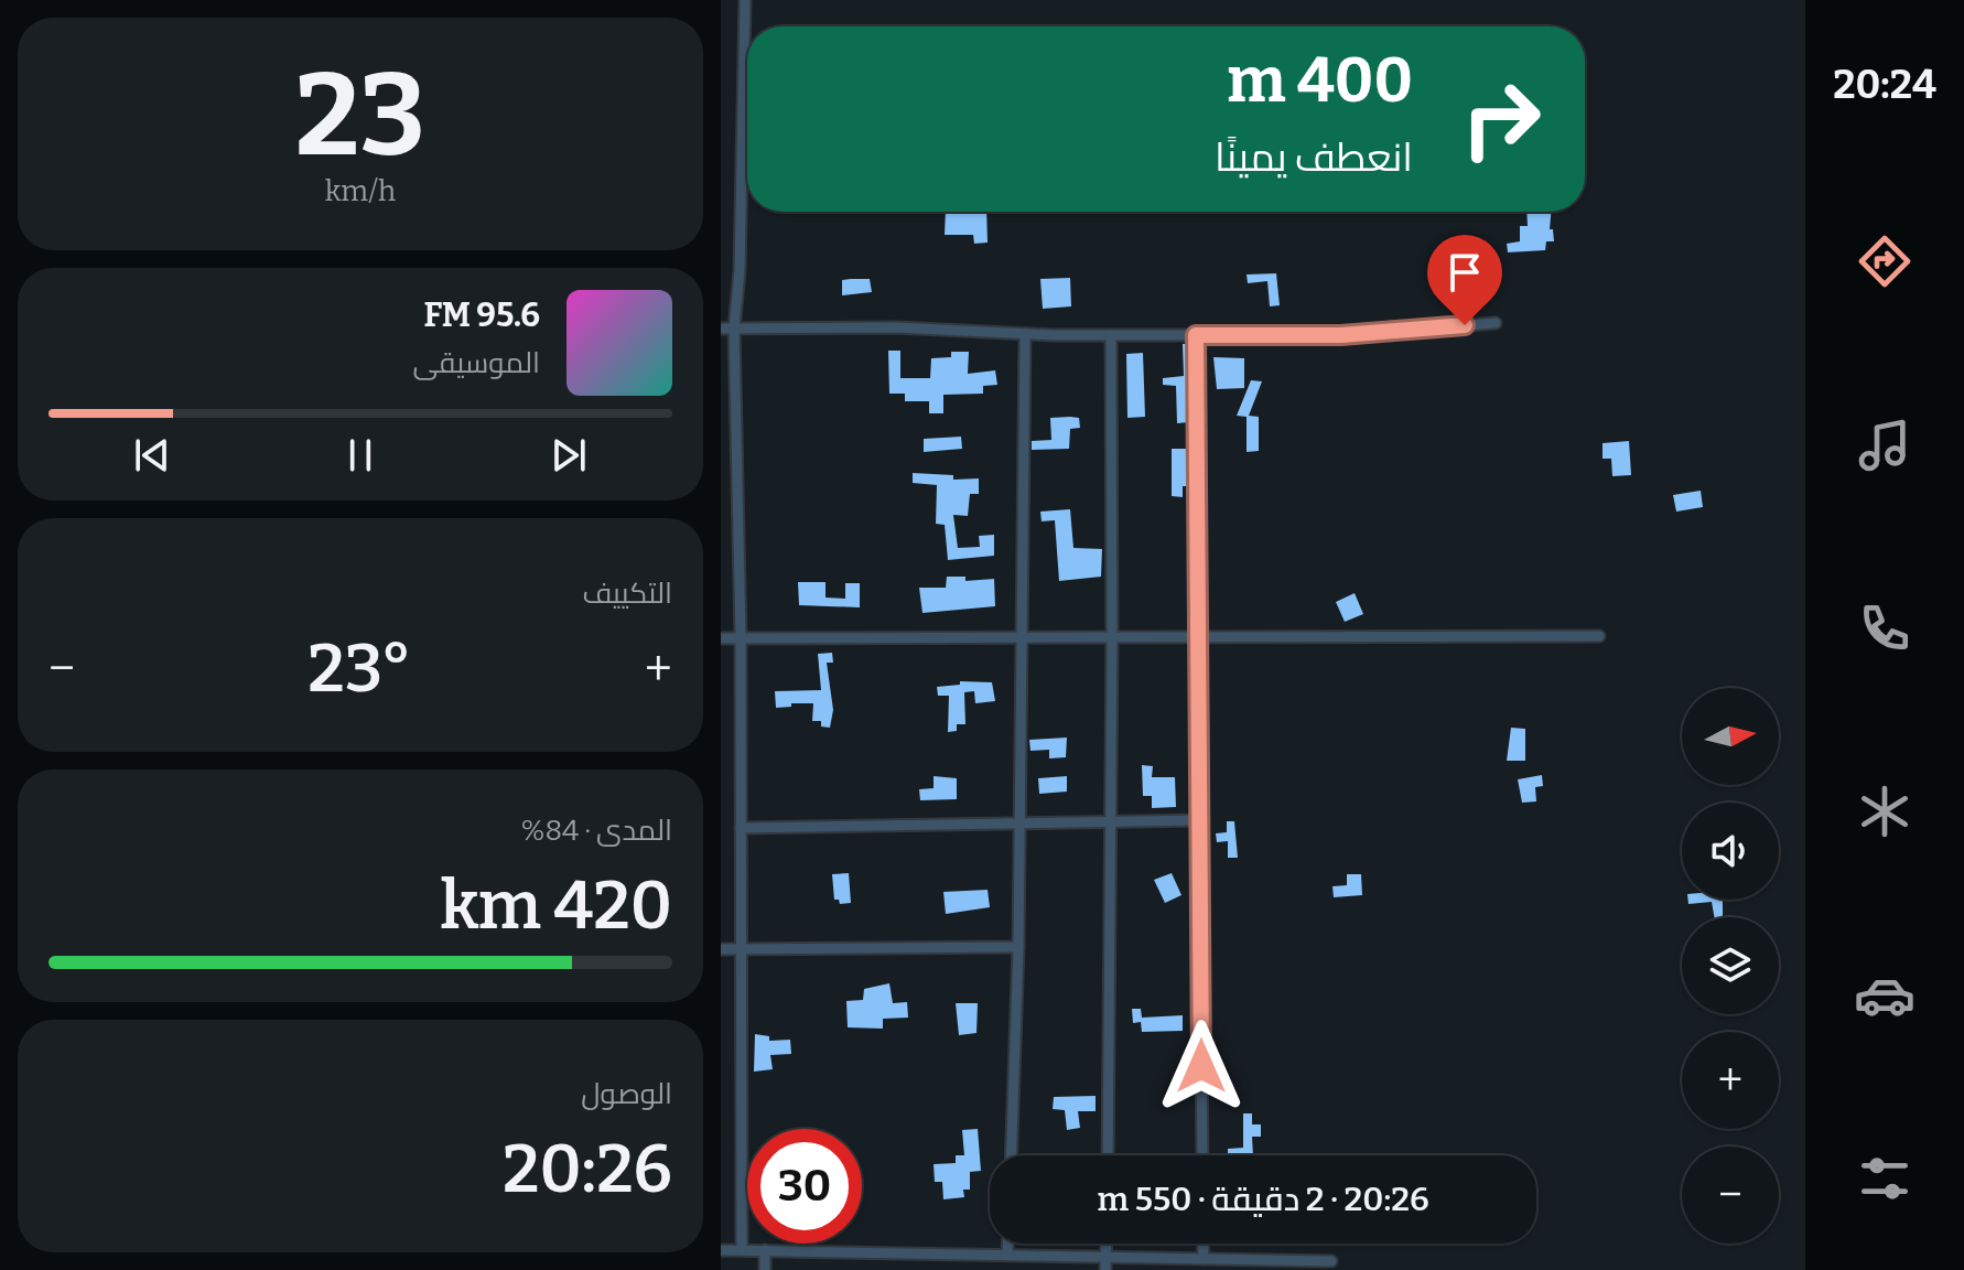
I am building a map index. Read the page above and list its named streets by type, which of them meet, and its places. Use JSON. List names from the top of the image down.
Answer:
{
  "north": "right",
  "page": {
    "tabs": "20:24",
    "tile": [
      ["23", "km/h"],
      "التكييف",
      ["المدى · 84%", "420 km"],
      ["الوصول", "20:26"]
    ],
    "turn": ["400 m", "انعطف يمينًا"],
    "song": ["95.6 FM", "الموسيقى"],
    "heat": ["−", "23°", "+"],
    "map_buttons": ["+", "−"],
    "limit": "30",
    "trip": "20:26 · 2 دقيقة · 550 m"
  }
}
